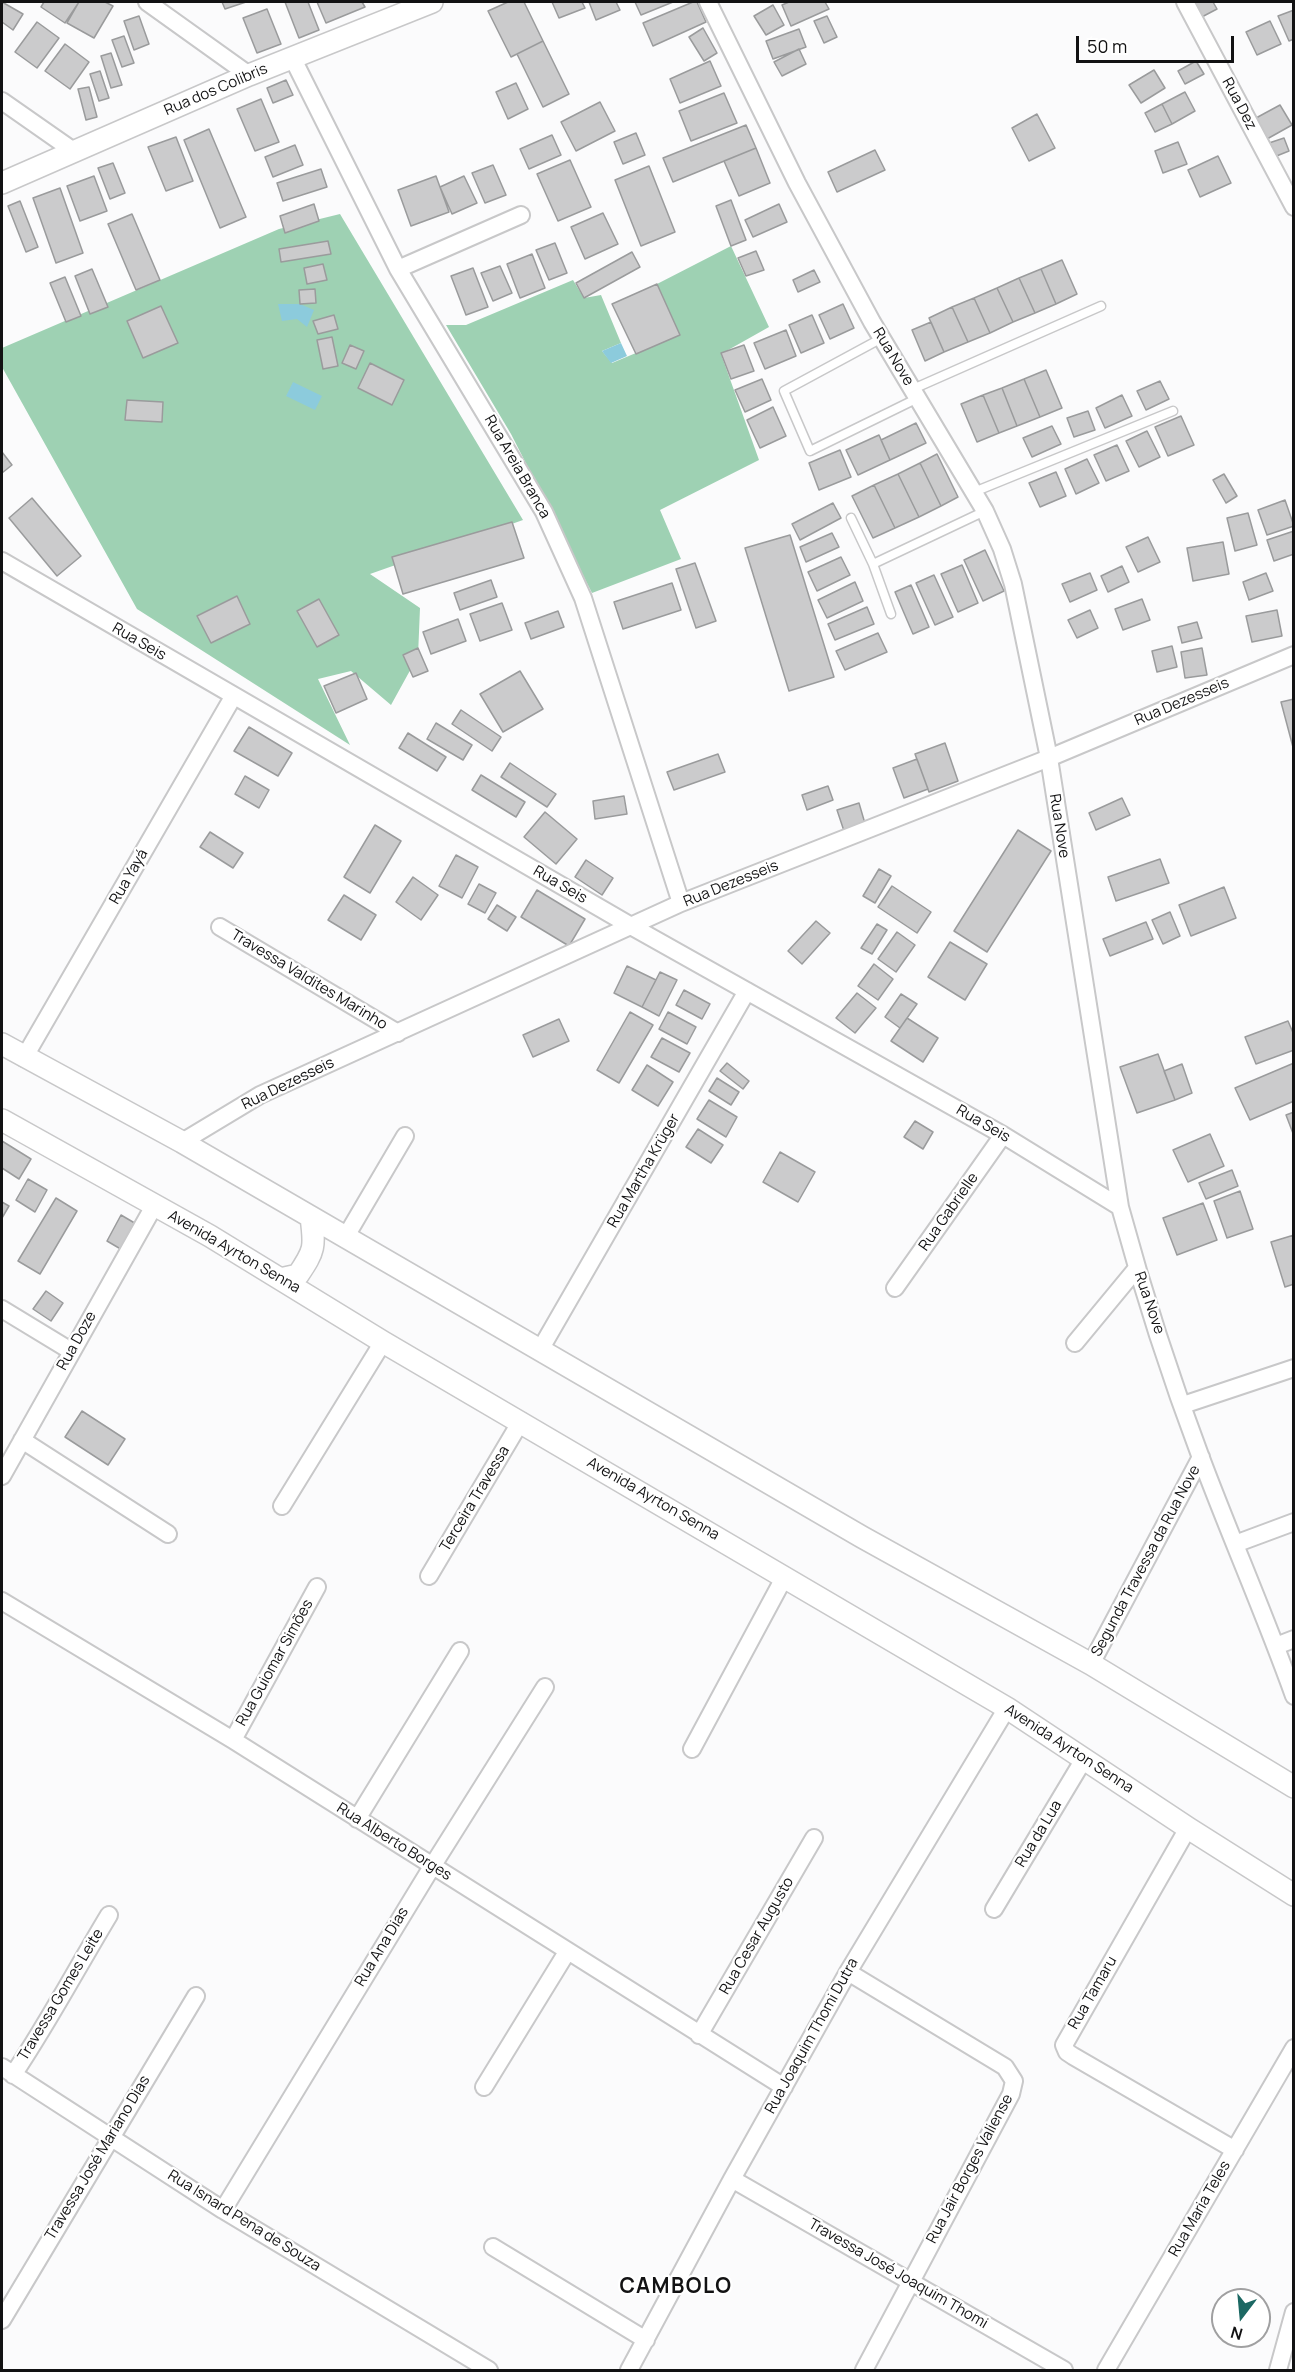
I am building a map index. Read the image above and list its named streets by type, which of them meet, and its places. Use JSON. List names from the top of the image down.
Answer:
{
  "streets": {
    "street": [
      "Rua dos Colibris",
      "Rua Dez",
      "Rua Nove",
      "Rua Areia Branca",
      "Rua Seis",
      "Rua Dezesseis",
      "Rua Yayá",
      "Travessa Valdites Marinho",
      "Rua Martha Krüger",
      "Rua Gabrielle",
      "Avenida Ayrton Senna",
      "Rua Doze",
      "Terceira Travessa",
      "Segunda Travessa da Rua Nove",
      "Rua Guiomar Simões",
      "Rua da Lua",
      "Rua Alberto Borges",
      "Rua Cesar Augusto",
      "Rua Ana Dias",
      "Rua Tamaru",
      "Travessa Gomes Leite",
      "Rua Joaquim Thomi Dutra",
      "Travessa José Mariano Dias",
      "Rua Jair Borges Valiense",
      "Rua Maria Teles",
      "Rua Isnard Pena de Souza",
      "Travessa José Joaquim Thomi"
    ]
  },
  "crossings": [
    ["Rua dos Colibris", "Rua Areia Branca"],
    ["Rua Nove", "Rua Seis"],
    ["Rua Nove", "Rua Dezesseis"],
    ["Rua Nove", "Segunda Travessa da Rua Nove"],
    ["Rua Areia Branca", "Rua Dezesseis"],
    ["Rua Seis", "Rua Dezesseis"],
    ["Rua Seis", "Rua Yayá"],
    ["Rua Seis", "Rua Martha Krüger"],
    ["Rua Seis", "Rua Gabrielle"],
    ["Rua Dezesseis", "Travessa Valdites Marinho"],
    ["Avenida Ayrton Senna", "Rua Doze"],
    ["Avenida Ayrton Senna", "Terceira Travessa"],
    ["Avenida Ayrton Senna", "Rua da Lua"],
    ["Avenida Ayrton Senna", "Rua Tamaru"],
    ["Avenida Ayrton Senna", "Rua Joaquim Thomi Dutra"],
    ["Rua Guiomar Simões", "Rua Alberto Borges"],
    ["Rua Alberto Borges", "Rua Cesar Augusto"],
    ["Rua Alberto Borges", "Rua Ana Dias"],
    ["Rua Alberto Borges", "Rua Joaquim Thomi Dutra"],
    ["Rua Ana Dias", "Rua Isnard Pena de Souza"],
    ["Rua Tamaru", "Rua Maria Teles"],
    ["Travessa Gomes Leite", "Rua Isnard Pena de Souza"],
    ["Rua Joaquim Thomi Dutra", "Rua Jair Borges Valiense"],
    ["Rua Joaquim Thomi Dutra", "Travessa José Joaquim Thomi"],
    ["Travessa José Mariano Dias", "Rua Isnard Pena de Souza"],
    ["Rua Jair Borges Valiense", "Travessa José Joaquim Thomi"]
  ],
  "districts": ["CAMBOLO"],
  "scale_bar": "50 m",
  "north": "bottom"
}
